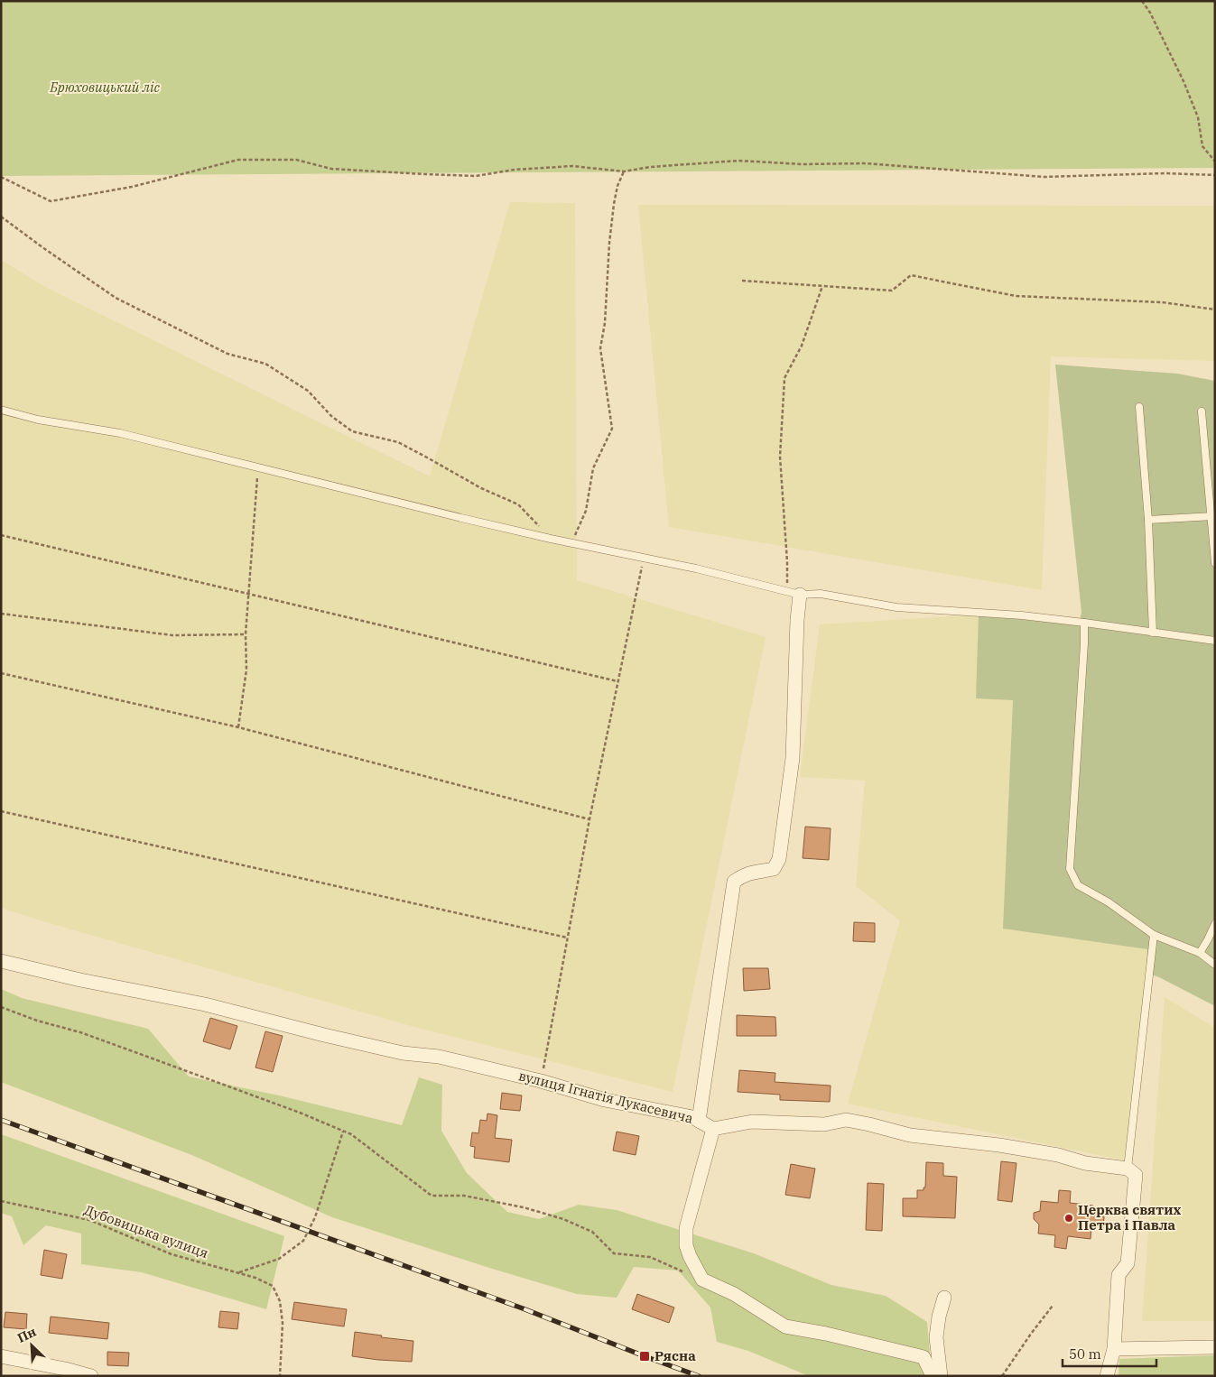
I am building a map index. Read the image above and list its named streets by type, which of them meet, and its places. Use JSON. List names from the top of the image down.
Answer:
{
  "streets": {
    "street": ["вулиця Ігнатія Лукасевича"],
    "path": ["Дубовицька вулиця"]
  },
  "parks": ["Брюховицький ліс"],
  "places": {
    "other": ["Церква святих Петра і Павла"],
    "transit": ["Рясна"]
  },
  "scale_bar": "50 m",
  "north": "top left"
}
